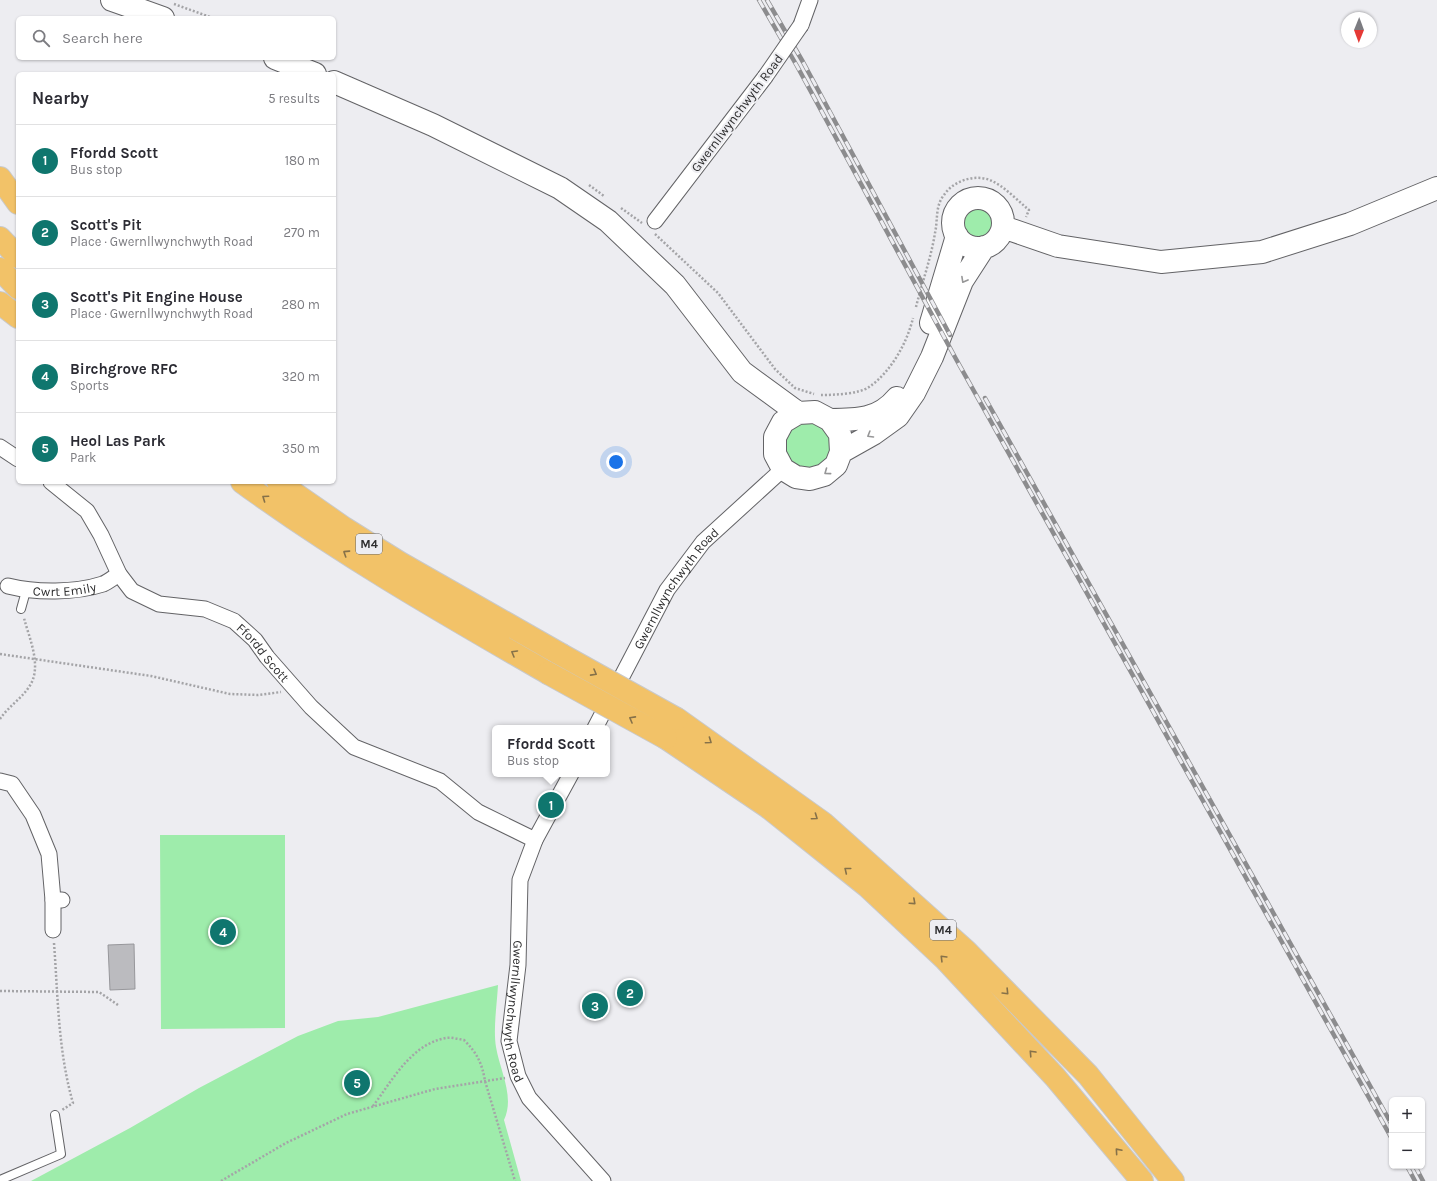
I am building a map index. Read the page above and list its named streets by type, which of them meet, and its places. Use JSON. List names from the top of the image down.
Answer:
{
  "streets": {
    "highway": ["M4"],
    "street": ["Gwernllwynchwyth Road", "Cwrt Emily", "Ffordd Scott"]
  },
  "crossings": [
    ["Gwernllwynchwyth Road", "Ffordd Scott"],
    ["Cwrt Emily", "Ffordd Scott"]
  ],
  "north": "bottom",
  "page": {
    "search": "Search here",
    "heading": ["Nearby", "5 results"],
    "list": [
      {
        "mark": "1",
        "name": "Ffordd Scott",
        "note": "Bus stop",
        "value": "180 m"
      },
      {
        "mark": "2",
        "name": "Scott's Pit",
        "note": "Place · Gwernllwynchwyth Road",
        "value": "270 m"
      },
      {
        "mark": "3",
        "name": "Scott's Pit Engine House",
        "note": "Place · Gwernllwynchwyth Road",
        "value": "280 m"
      },
      {
        "mark": "4",
        "name": "Birchgrove RFC",
        "note": "Sports",
        "value": "320 m"
      },
      {
        "mark": "5",
        "name": "Heol Las Park",
        "note": "Park",
        "value": "350 m"
      }
    ],
    "popup": ["Ffordd Scott", "Bus stop"],
    "pins": [
      "1",
      "4",
      "2",
      "3",
      "5"
    ],
    "map_buttons": ["+", "−"]
  }
}
